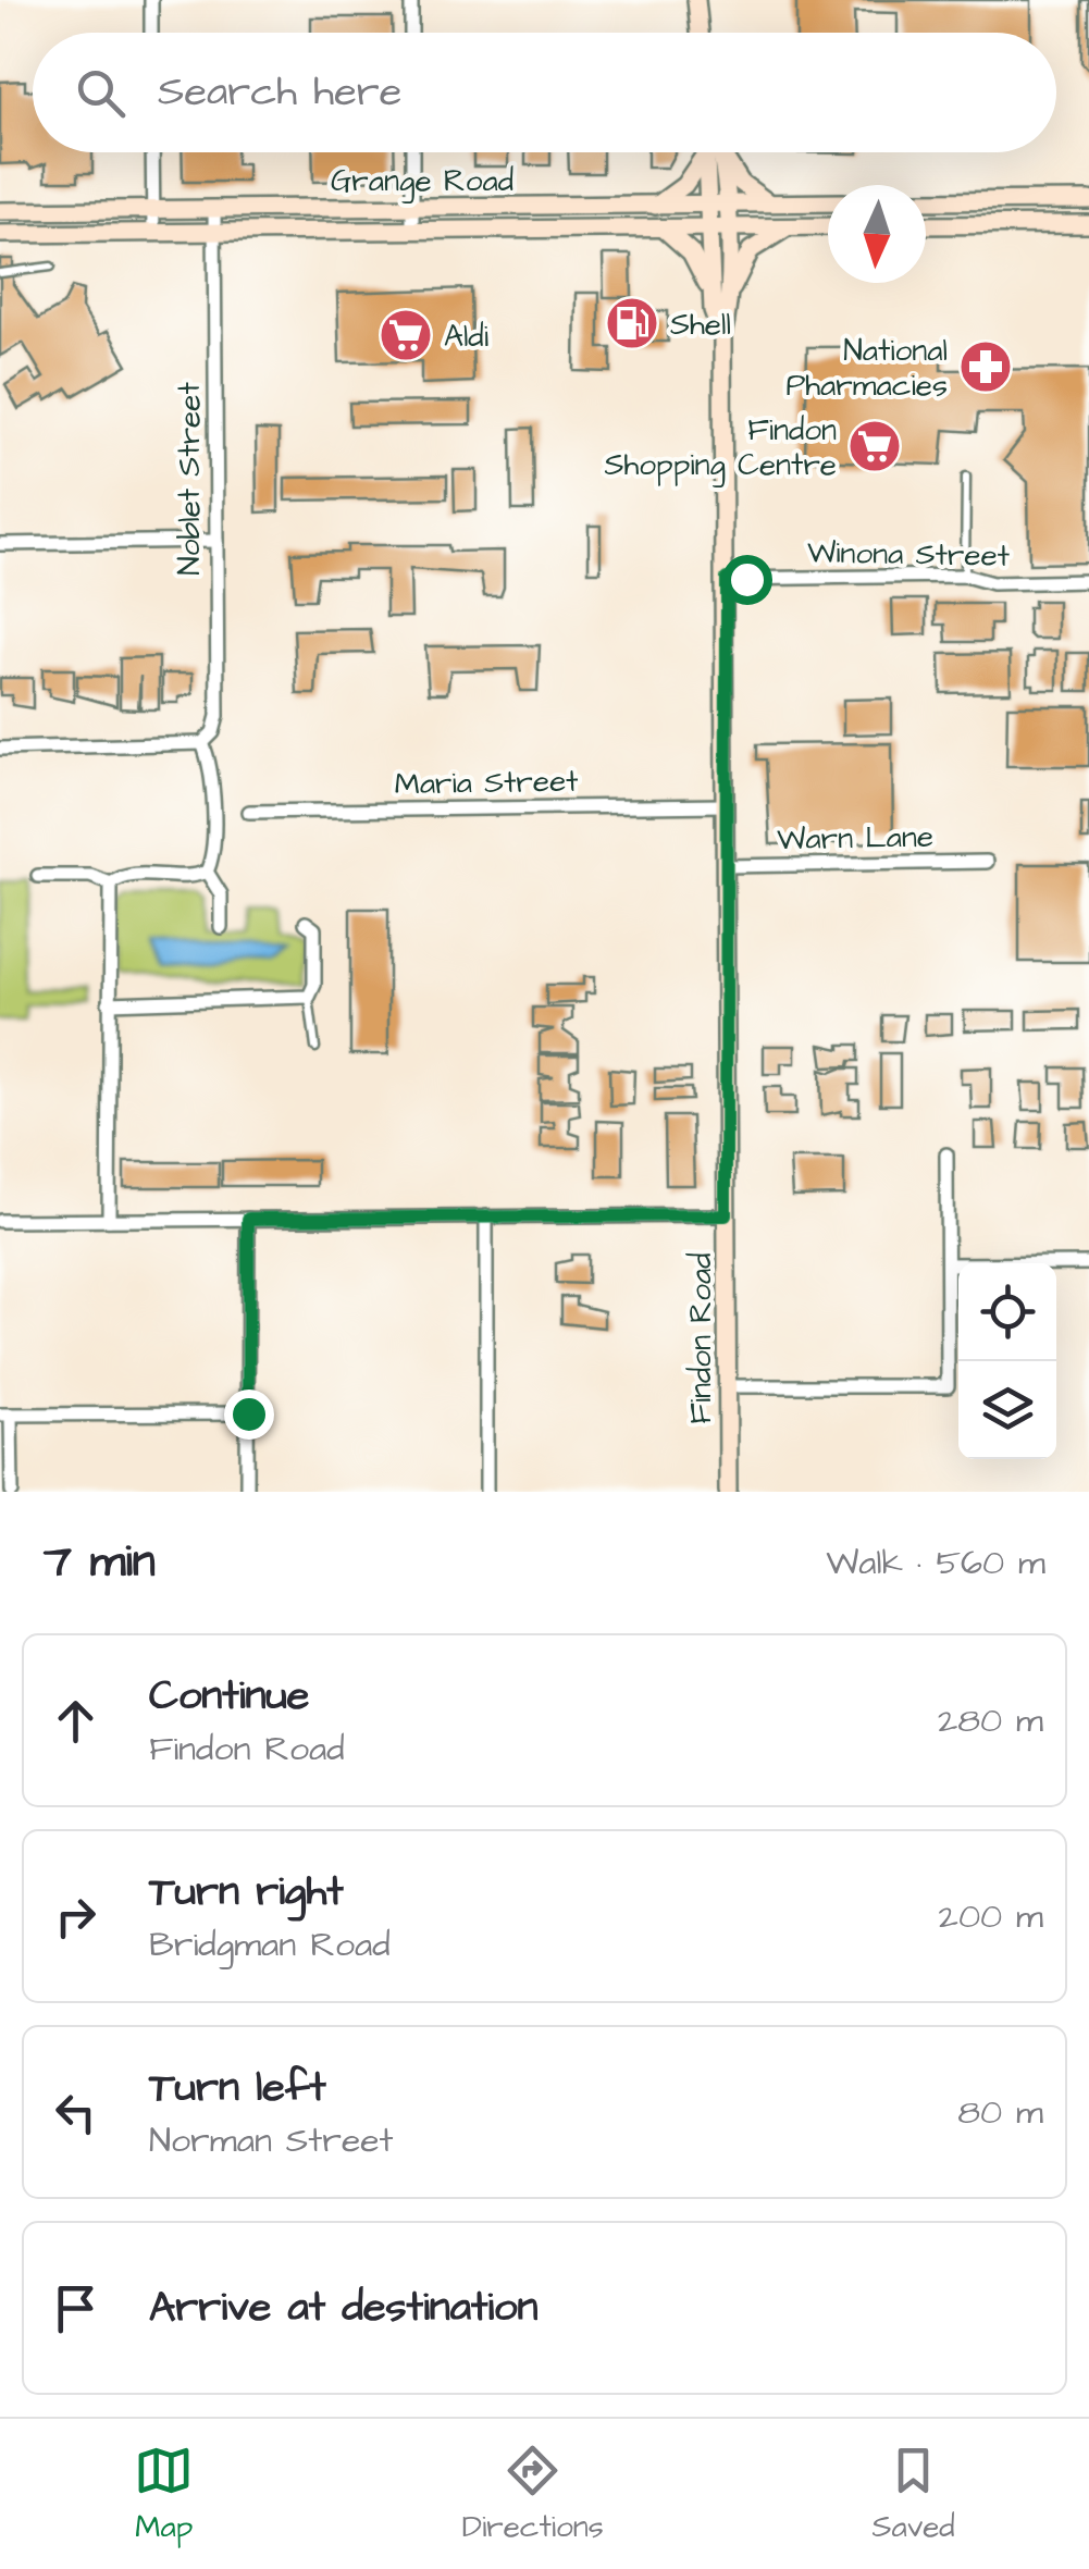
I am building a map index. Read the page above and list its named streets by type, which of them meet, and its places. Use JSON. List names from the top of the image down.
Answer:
{
  "streets": {
    "main road": ["Grange Road", "Findon Road"],
    "street": [
      "Noblet Street",
      "Winona Street",
      "Maria Street",
      "Warn Lane"
    ]
  },
  "crossings": [
    ["Grange Road", "Noblet Street"],
    ["Grange Road", "Findon Road"],
    ["Winona Street", "Findon Road"],
    ["Maria Street", "Findon Road"],
    ["Warn Lane", "Findon Road"]
  ],
  "places": {
    "fuel station": ["Shell"],
    "supermarket": ["Aldi", "Findon Shopping Centre"],
    "pharmacy": ["National Pharmacies"]
  },
  "north": "bottom",
  "page": {
    "search": "Search here",
    "heading": ["7 min", "Walk · 560 m"],
    "list": [
      ["Continue", "Findon Road", "280 m"],
      ["Turn right", "Bridgman Road", "200 m"],
      ["Turn left", "Norman Street", "80 m"],
      "Arrive at destination"
    ],
    "nav": ["Map", "Directions", "Saved"]
  }
}
